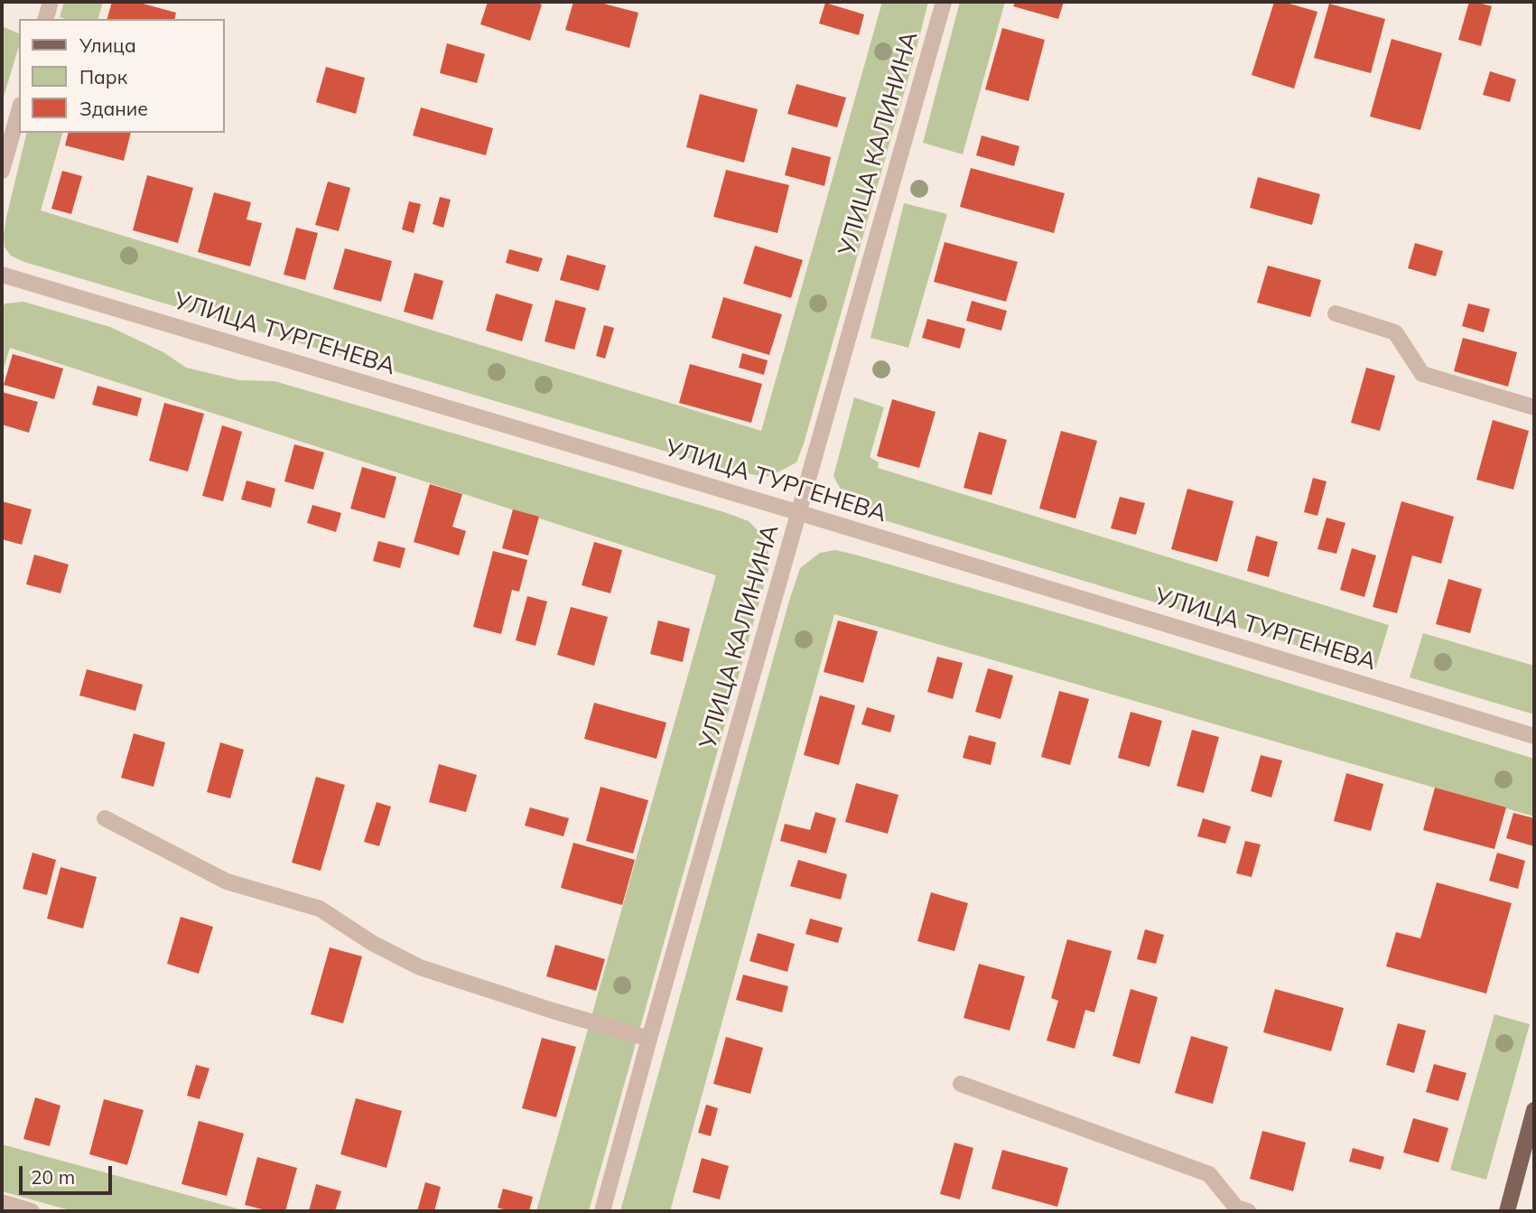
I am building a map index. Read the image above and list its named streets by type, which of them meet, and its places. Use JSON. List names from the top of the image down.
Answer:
{
  "streets": {
    "street": ["УЛИЦА КАЛИНИНА", "УЛИЦА ТУРГЕНЕВА"]
  },
  "crossings": [
    ["УЛИЦА КАЛИНИНА", "УЛИЦА ТУРГЕНЕВА"]
  ],
  "legend": ["Улица", "Парк", "Здание"],
  "scale_bar": "20 m"
}
